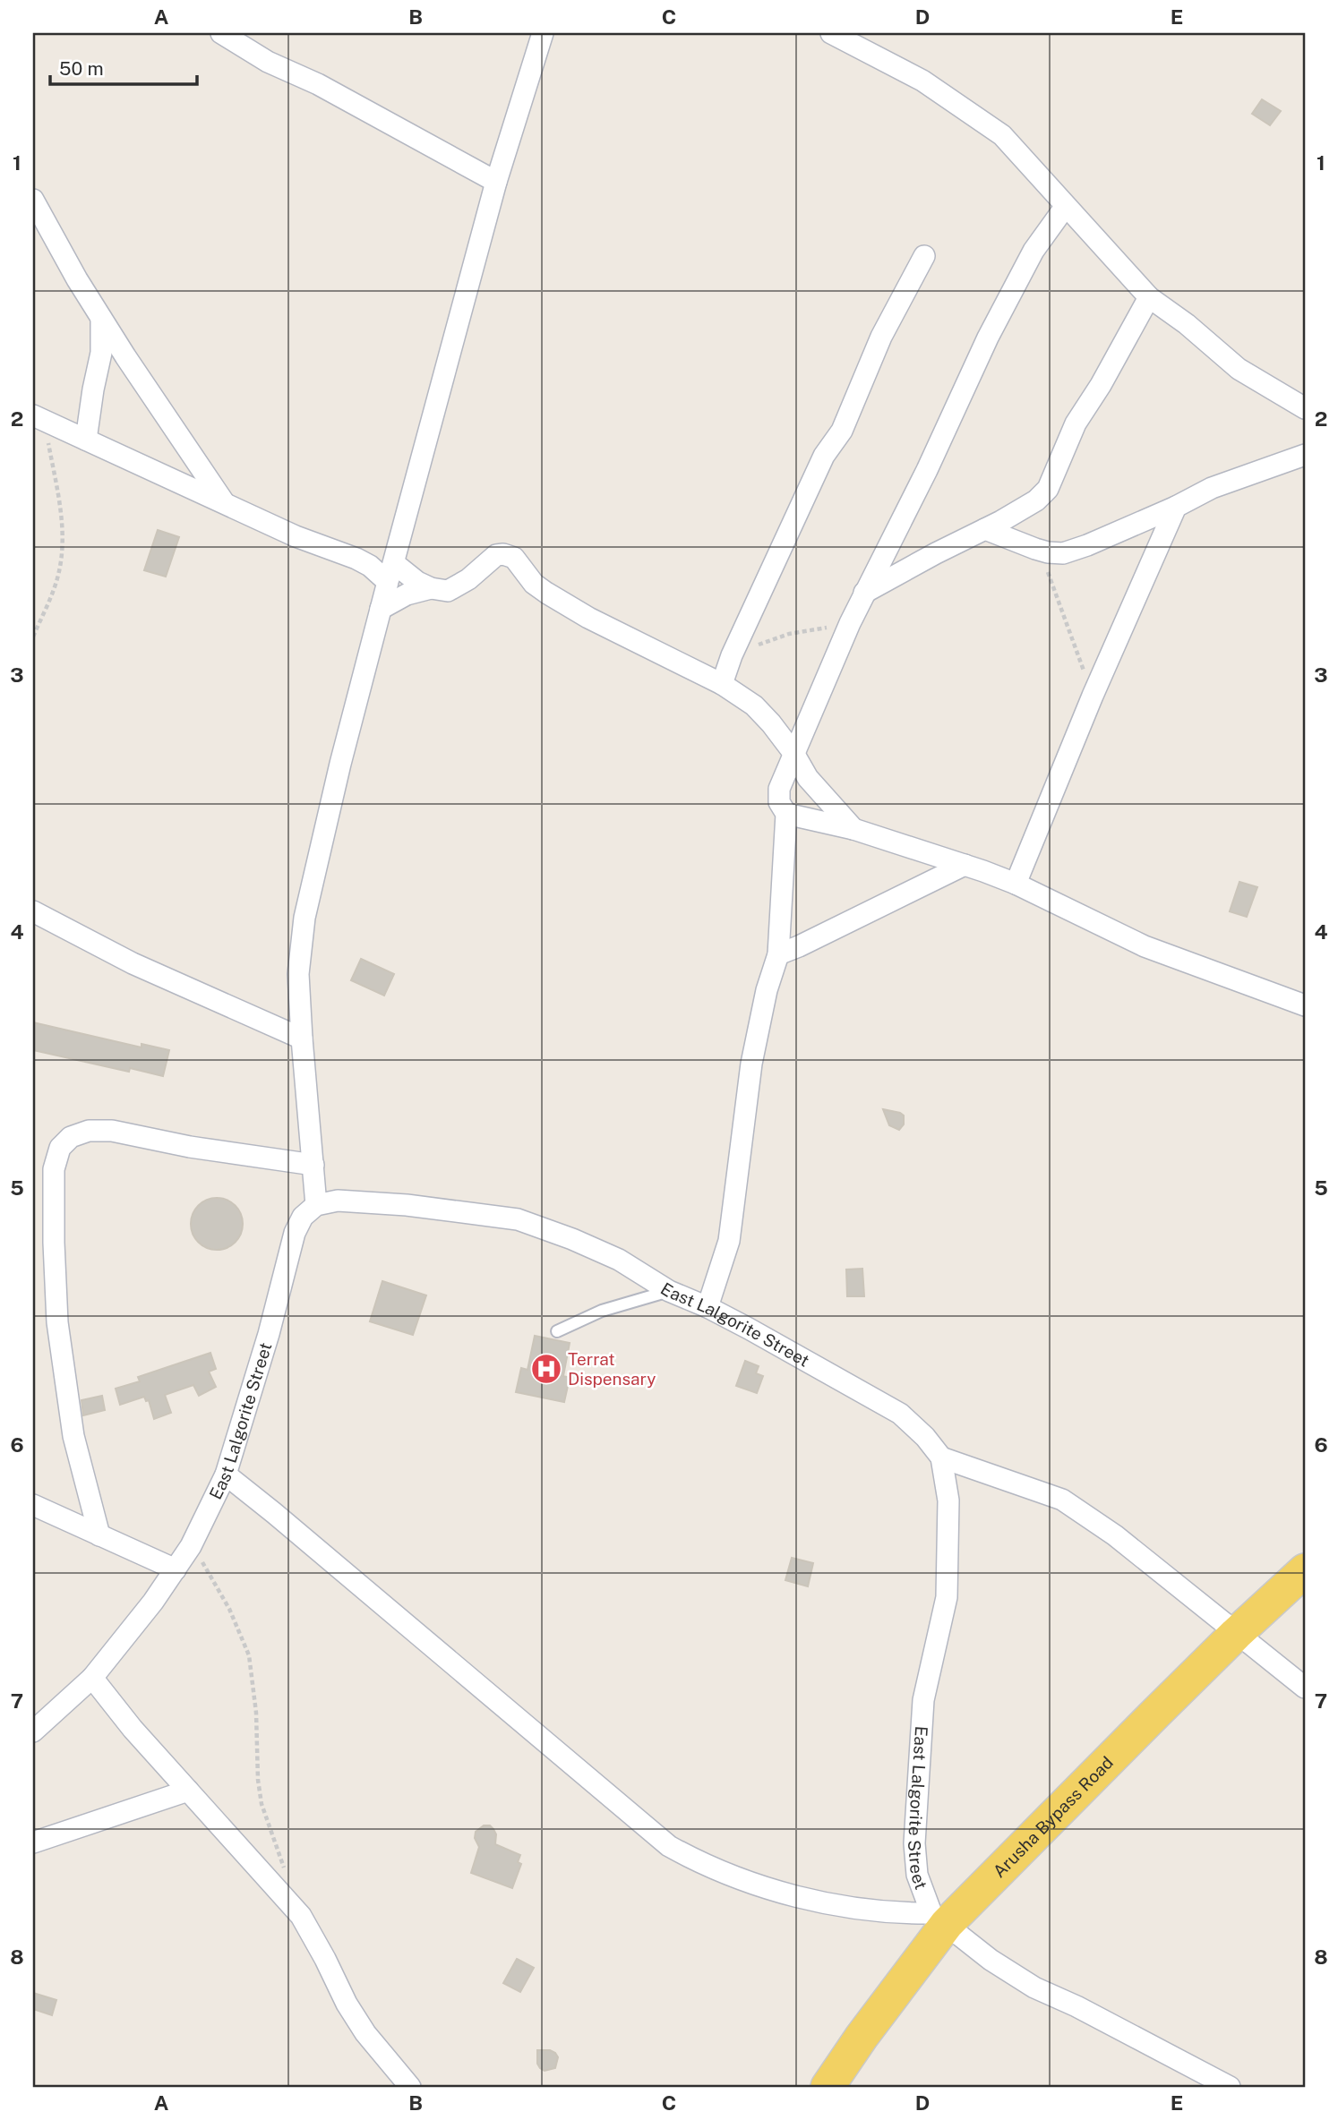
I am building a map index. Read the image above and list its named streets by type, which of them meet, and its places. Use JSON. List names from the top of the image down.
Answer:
{
  "streets": {
    "main road": ["Arusha Bypass Road"],
    "street": ["East Lalgorite Street"]
  },
  "crossings": [
    ["East Lalgorite Street", "Arusha Bypass Road"]
  ],
  "places": {
    "hospital": ["Terrat Dispensary"]
  },
  "scale_bar": "50 m",
  "grid": {
    "columns": [
      "A",
      "B",
      "C",
      "D",
      "E"
    ],
    "rows": [
      "1",
      "2",
      "3",
      "4",
      "5",
      "6",
      "7",
      "8"
    ]
  }
}
